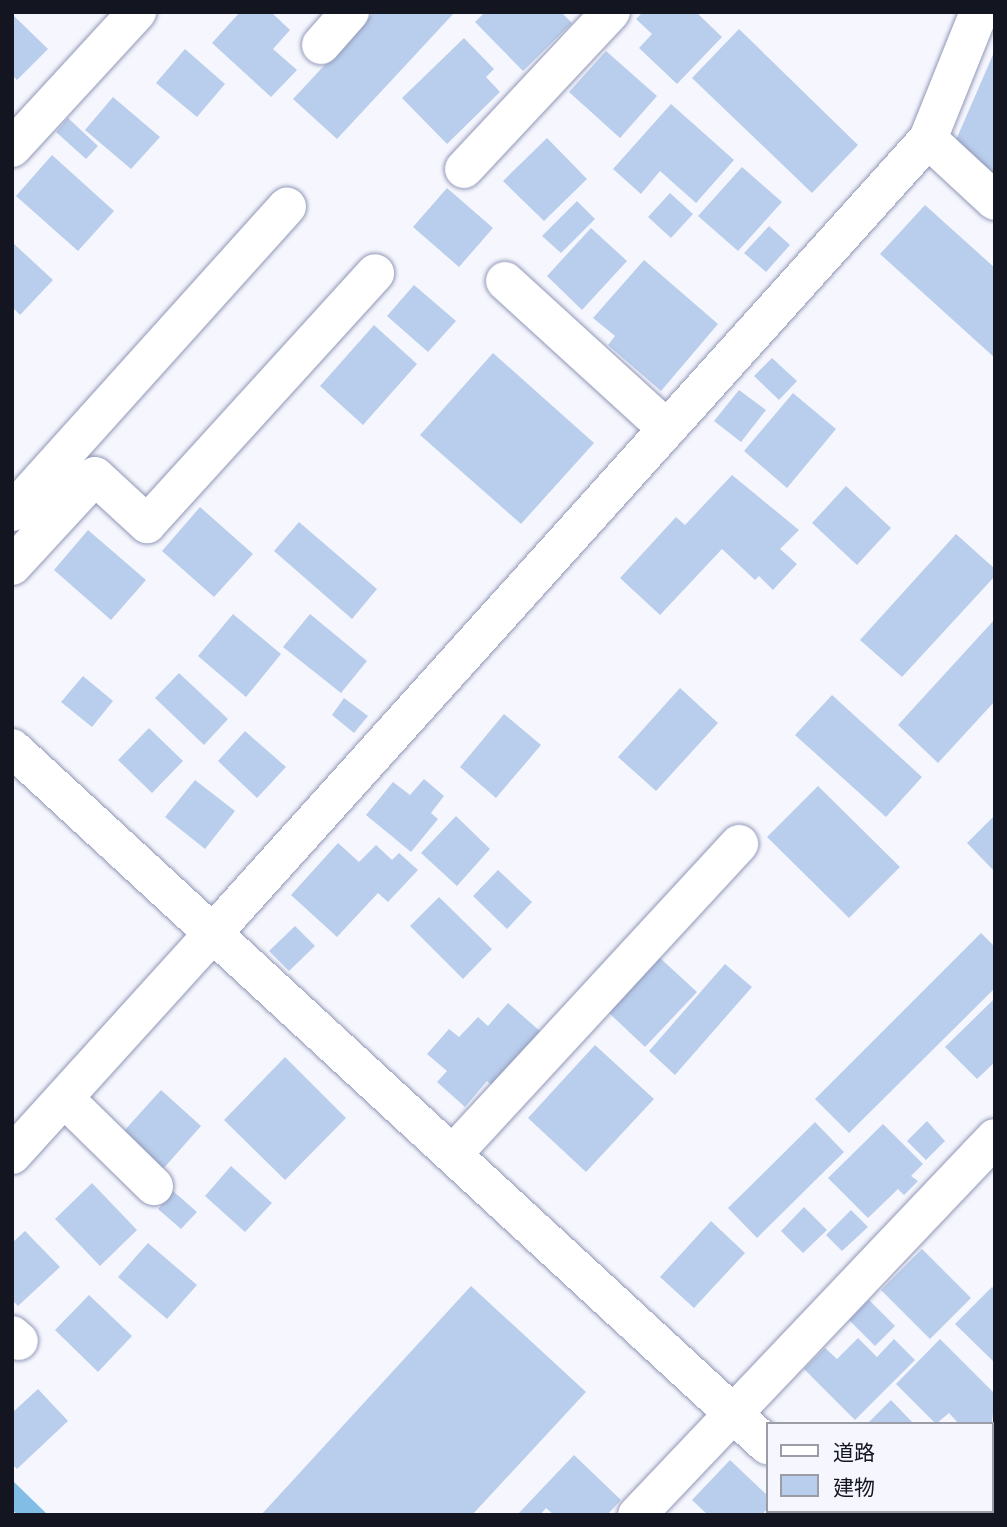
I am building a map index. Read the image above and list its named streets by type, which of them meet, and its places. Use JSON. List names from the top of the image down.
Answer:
{
  "legend": ["道路", "建物"]
}
